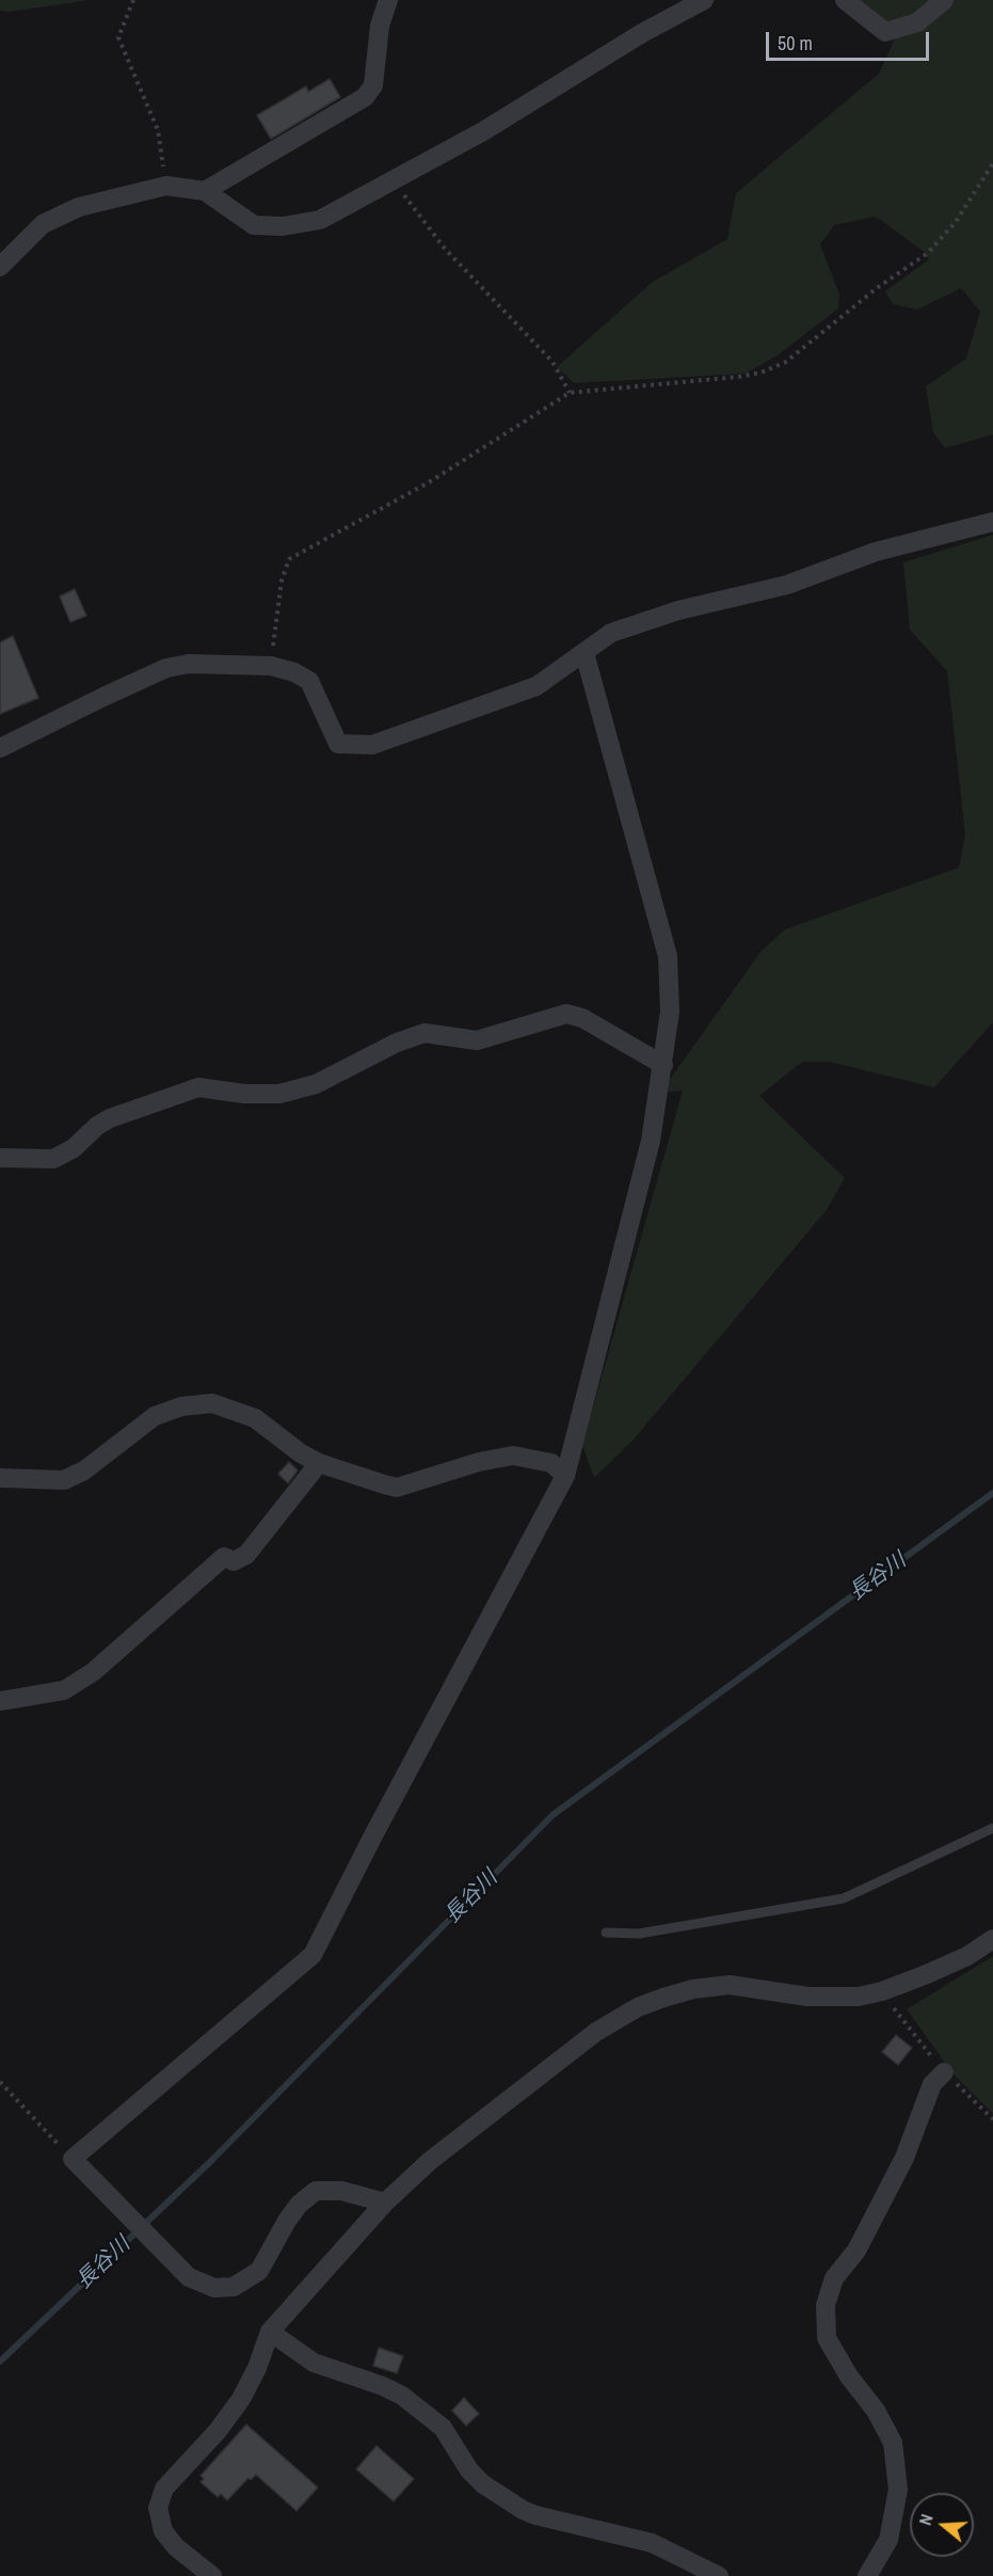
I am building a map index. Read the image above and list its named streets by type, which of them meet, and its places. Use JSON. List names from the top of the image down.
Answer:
{
  "water": ["長谷川"],
  "scale_bar": "50 m",
  "north": "left"
}
